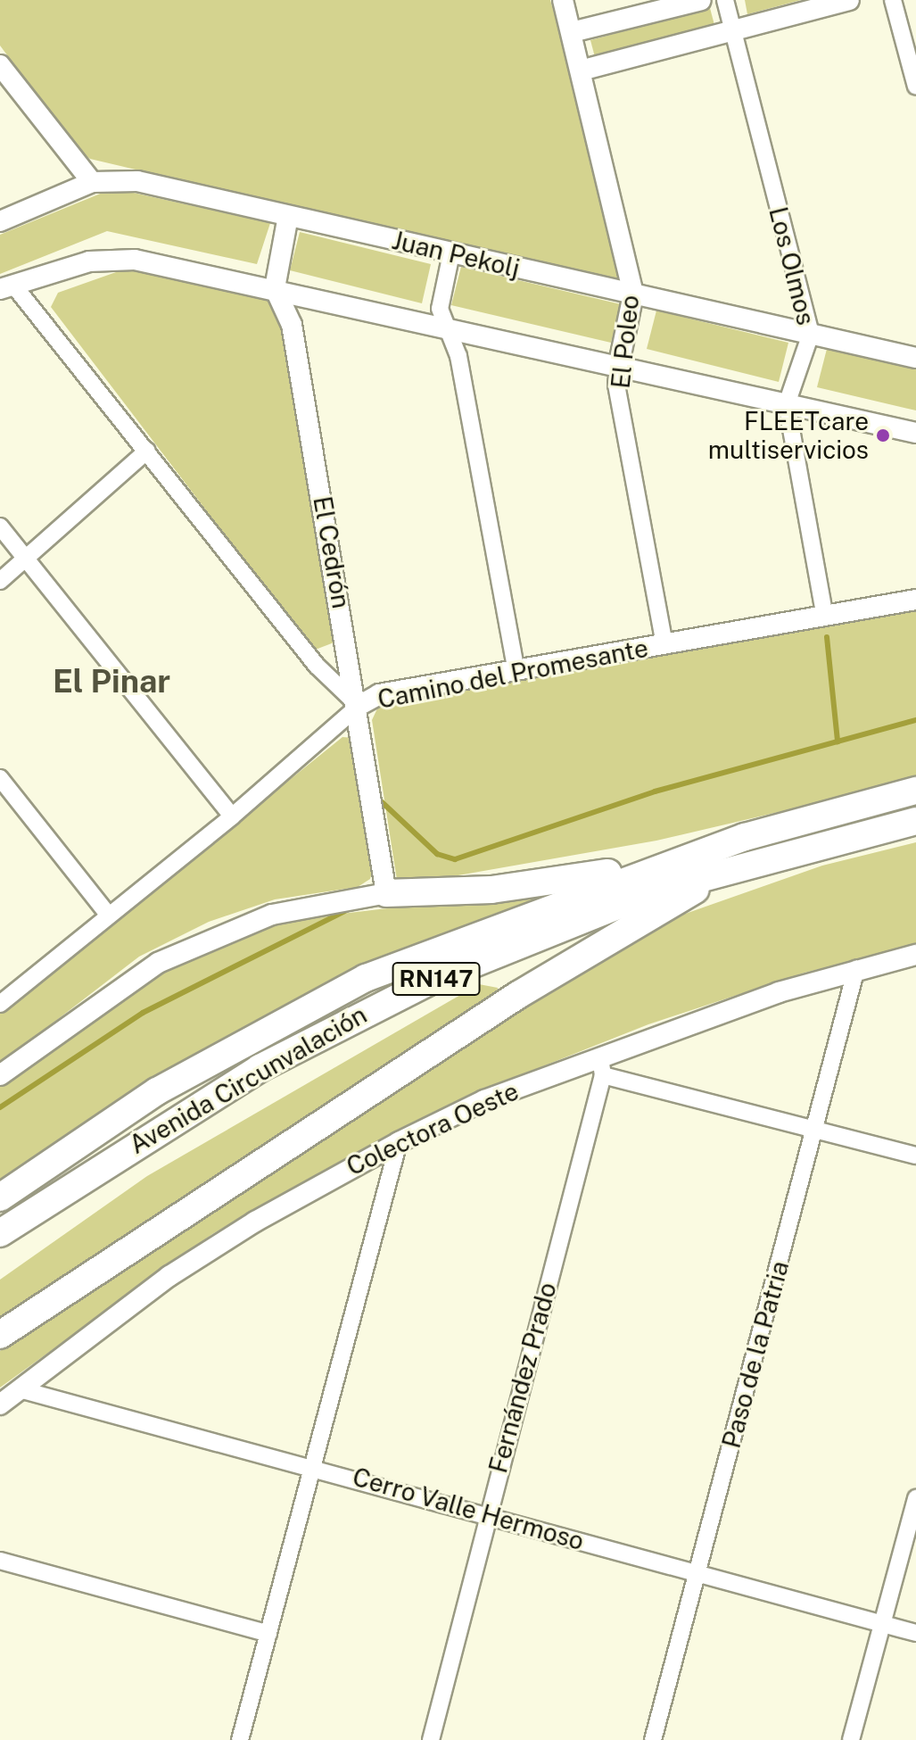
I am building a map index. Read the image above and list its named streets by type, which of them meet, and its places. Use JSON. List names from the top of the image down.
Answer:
{
  "streets": {
    "highway": ["RN147", "Avenida Circunvalación"],
    "street": [
      "Juan Pekolj",
      "Los Olmos",
      "El Poleo",
      "El Cedrón",
      "Camino del Promesante",
      "Colectora Oeste",
      "Paso de la Patria",
      "Fernández Prado",
      "Cerro Valle Hermoso"
    ]
  },
  "crossings": [
    ["Juan Pekolj", "Los Olmos"],
    ["Juan Pekolj", "El Poleo"],
    ["Los Olmos", "Camino del Promesante"],
    ["El Poleo", "Camino del Promesante"],
    ["El Cedrón", "Camino del Promesante"],
    ["Colectora Oeste", "Paso de la Patria"],
    ["Colectora Oeste", "Fernández Prado"],
    ["Colectora Oeste", "Cerro Valle Hermoso"],
    ["Paso de la Patria", "Cerro Valle Hermoso"],
    ["Fernández Prado", "Cerro Valle Hermoso"]
  ],
  "districts": ["El Pinar"],
  "places": ["FLEETcare multiservicios"]
}
